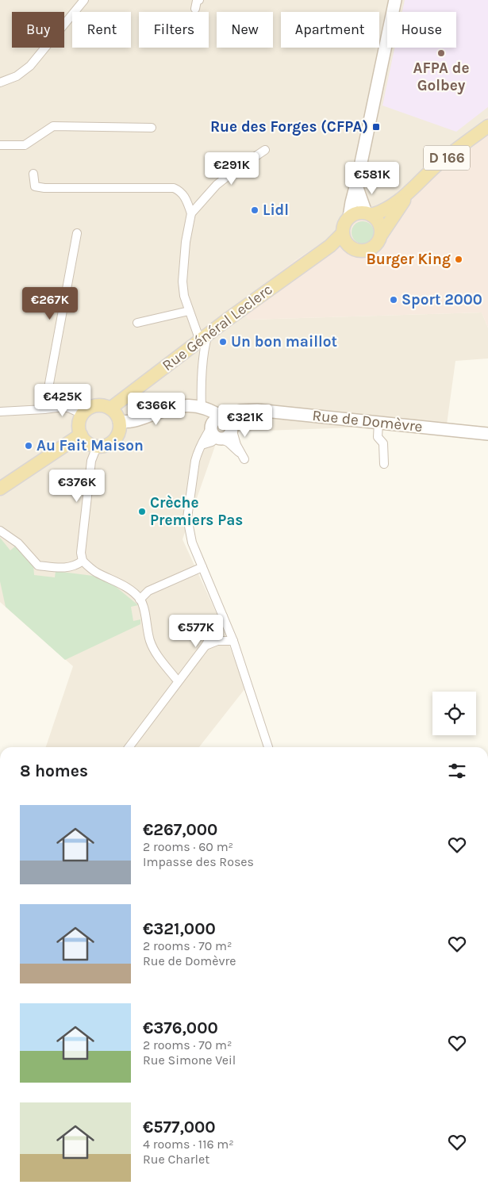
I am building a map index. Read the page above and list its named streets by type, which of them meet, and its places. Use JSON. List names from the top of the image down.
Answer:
{
  "streets": {
    "main road": ["D 166", "Rue Général Leclerc"],
    "street": ["Rue de Domèvre"]
  },
  "crossings": [
    ["D 166", "Rue Général Leclerc"]
  ],
  "places": {
    "other": [
      "AFPA de Golbey",
      "Lidl",
      "Burger King",
      "Sport 2000",
      "Un bon maillot",
      "Au Fait Maison",
      "Crèche Premiers Pas"
    ],
    "transit": ["Rue des Forges (CFPA)"]
  },
  "page": {
    "chip": [
      "Buy",
      "Rent",
      "Filters",
      "New",
      "Apartment",
      "House"
    ],
    "price": [
      "€291K",
      "€581K",
      "€267K",
      "€425K",
      "€366K",
      "€321K",
      "€376K",
      "€577K"
    ],
    "heading": "8 homes",
    "list": [
      {
        "name": "€267,000",
        "note": "2 rooms · 60 m² · Impasse des Roses"
      },
      {
        "name": "€321,000",
        "note": "2 rooms · 70 m² · Rue de Domèvre"
      },
      {
        "name": "€376,000",
        "note": "2 rooms · 70 m² · Rue Simone Veil"
      },
      {
        "name": "€577,000",
        "note": "4 rooms · 116 m² · Rue Charlet"
      }
    ]
  }
}
